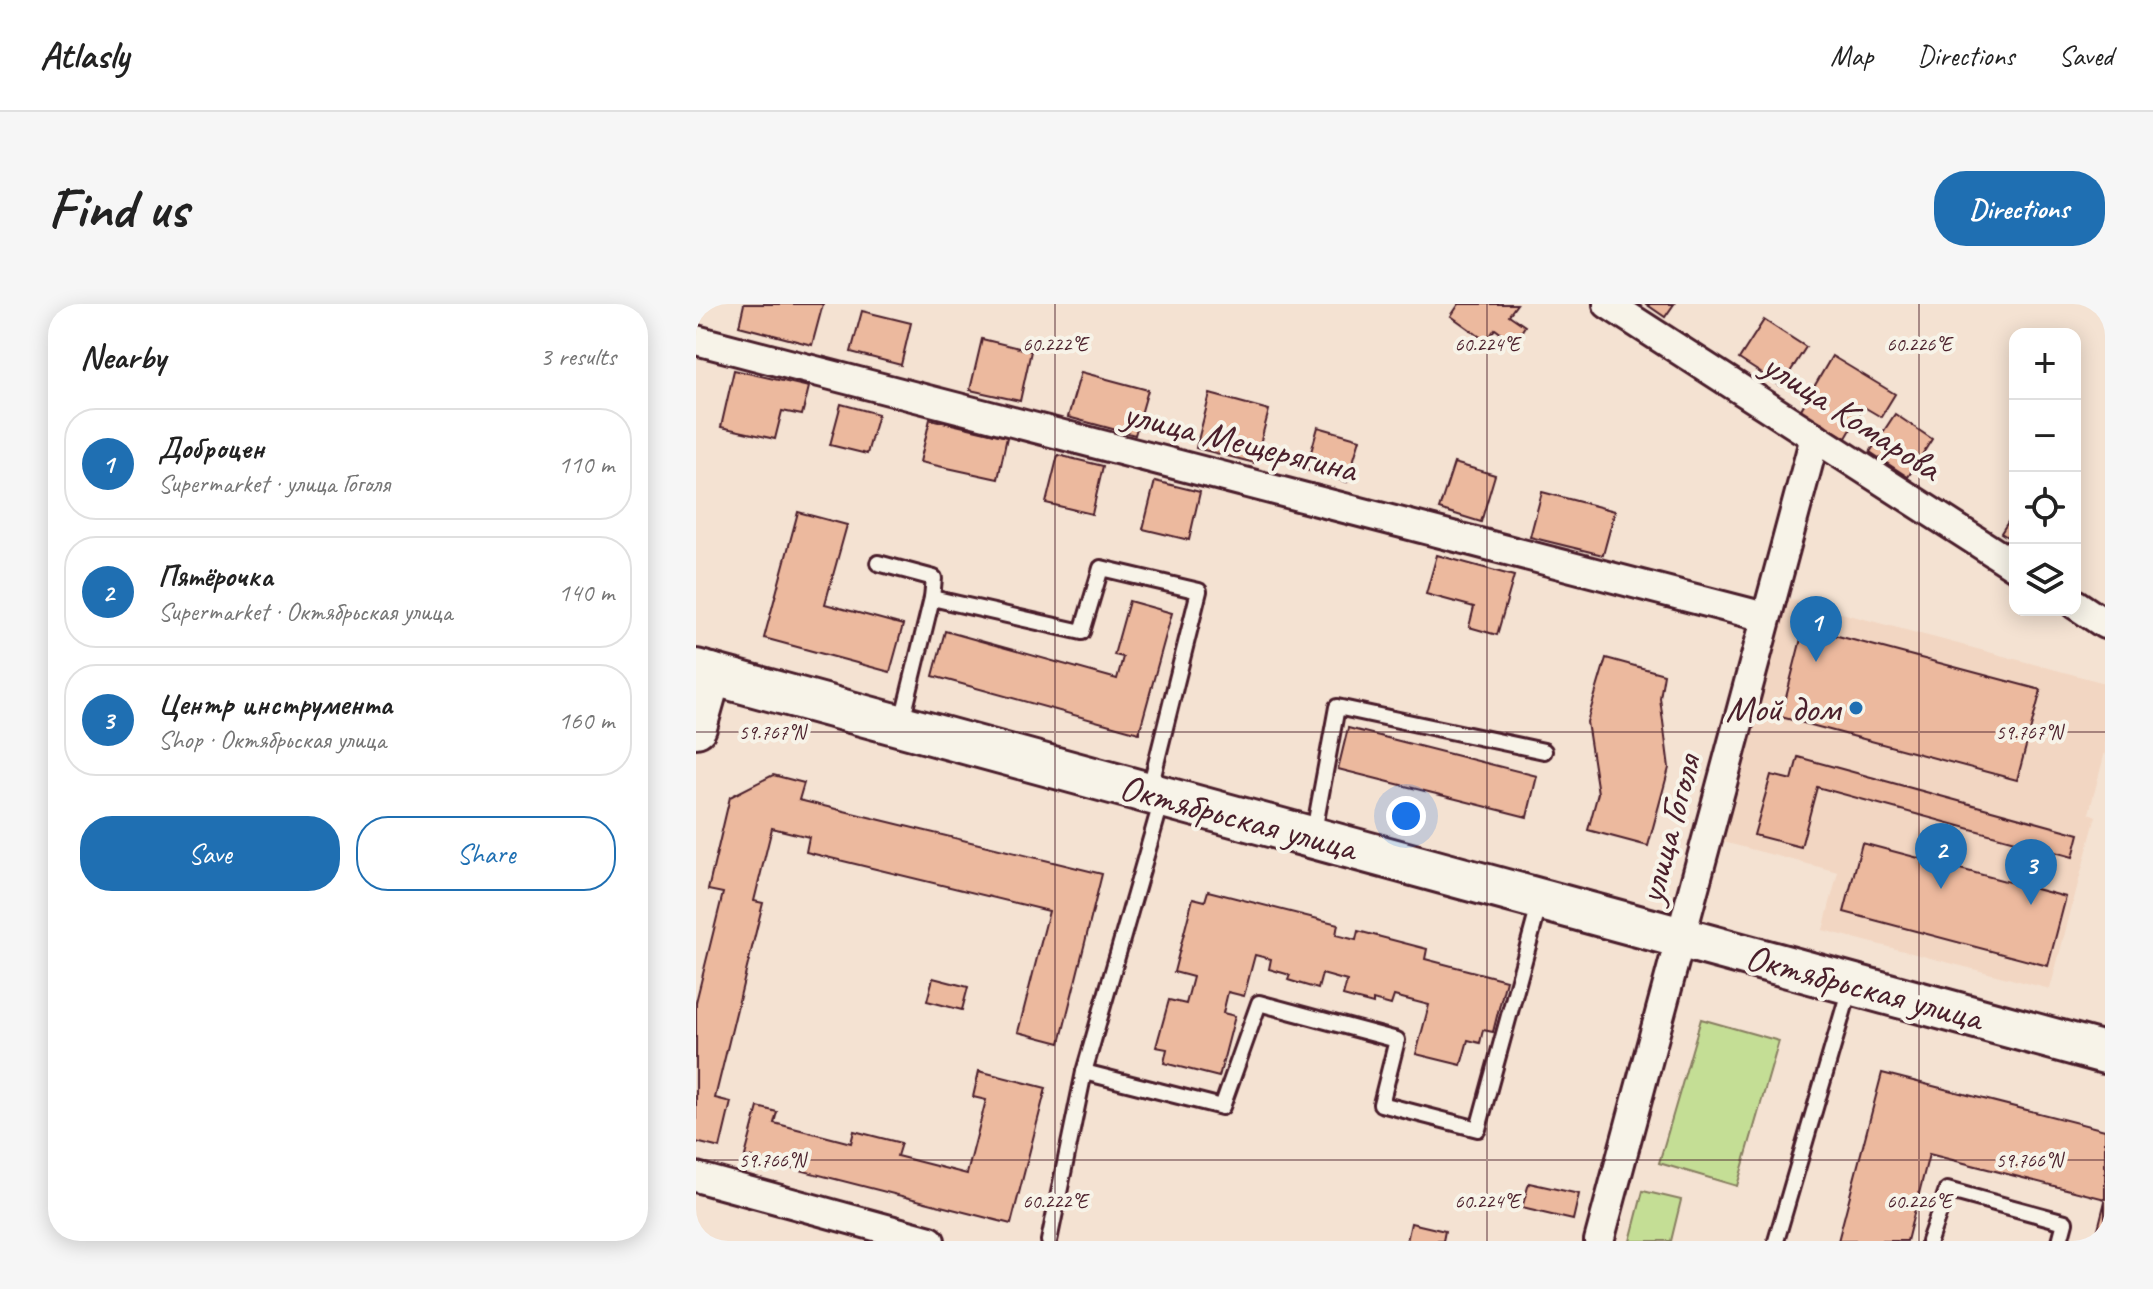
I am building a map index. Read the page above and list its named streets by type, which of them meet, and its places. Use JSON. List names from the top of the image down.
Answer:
{
  "streets": {
    "main road": ["Октябрьская улица"],
    "street": ["улица Комарова", "улица Мещерягина", "улица Гоголя"]
  },
  "crossings": [
    ["улица Комарова", "улица Гоголя"],
    ["улица Мещерягина", "улица Гоголя"],
    ["Октябрьская улица", "улица Гоголя"]
  ],
  "places": ["Мой дом"],
  "page": {
    "header": "Atlasly",
    "nav": ["Map", "Directions", "Saved"],
    "buttons": [
      "Directions",
      ["Save", "Share"]
    ],
    "title": "Find us",
    "heading": ["Nearby", "3 results"],
    "map_buttons": ["+", "−"],
    "list": [
      {
        "mark": "1",
        "name": "Доброцен",
        "note": "Supermarket · улица Гоголя",
        "value": "110 m"
      },
      {
        "mark": "2",
        "name": "Пятёрочка",
        "note": "Supermarket · Октябрьская улица",
        "value": "140 m"
      },
      {
        "mark": "3",
        "name": "Центр инструмента",
        "note": "Shop · Октябрьская улица",
        "value": "160 m"
      }
    ],
    "pins": ["1", "2", "3"]
  },
  "coordinates": [
    "60.222°E",
    "60.224°E",
    "60.226°E",
    "59.767°N",
    "59.766°N"
  ]
}
